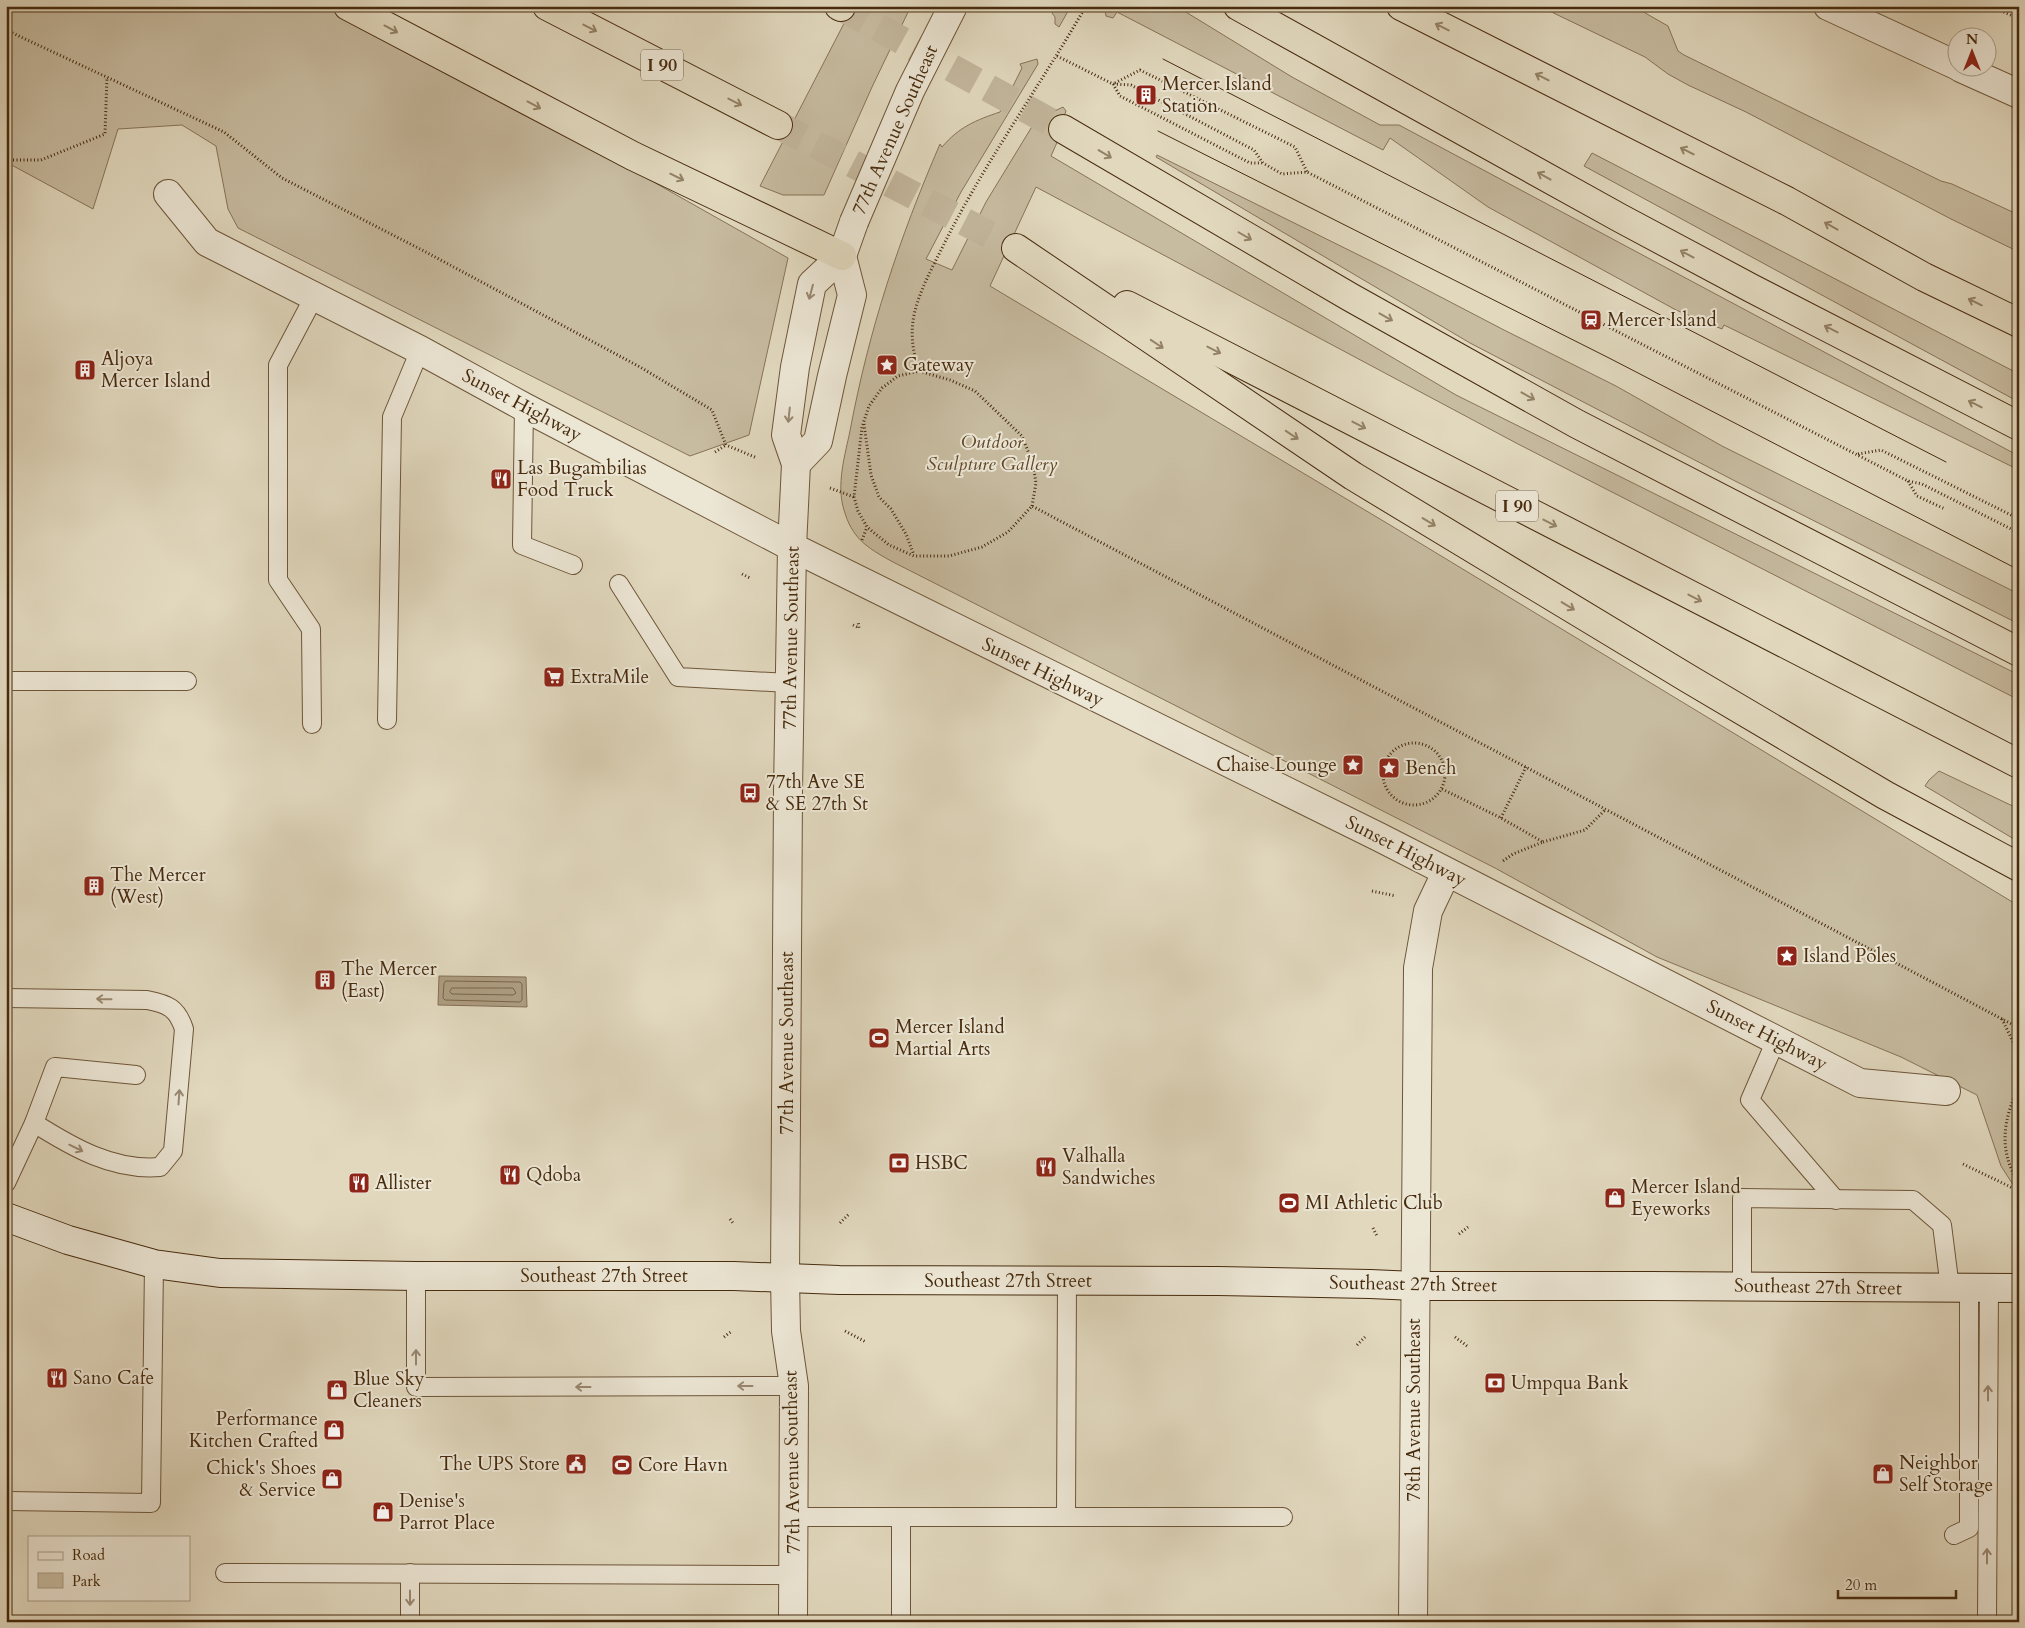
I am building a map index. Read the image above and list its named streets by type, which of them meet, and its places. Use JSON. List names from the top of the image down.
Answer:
{
  "streets": {
    "highway": ["I 90"],
    "street": [
      "77th Avenue Southeast",
      "Sunset Highway",
      "Southeast 27th Street",
      "78th Avenue Southeast"
    ]
  },
  "crossings": [
    ["77th Avenue Southeast", "Sunset Highway"],
    ["77th Avenue Southeast", "Southeast 27th Street"],
    ["Sunset Highway", "78th Avenue Southeast"],
    ["Southeast 27th Street", "78th Avenue Southeast"]
  ],
  "parks": ["Outdoor Sculpture Gallery"],
  "places": {
    "building": [
      "Mercer Island Station",
      "Aljoya Mercer Island",
      "The Mercer (West)",
      "The Mercer (East)"
    ],
    "station": ["Mercer Island"],
    "place": [
      "Gateway",
      "Chaise Lounge",
      "Bench",
      "Island Poles"
    ],
    "restaurant": [
      "Las Bugambilias Food Truck",
      "Valhalla Sandwiches",
      "Qdoba",
      "Allister",
      "Sano Cafe"
    ],
    "supermarket": ["ExtraMile"],
    "bus stop": ["77th Ave SE & SE 27th St"],
    "sports": ["Mercer Island Martial Arts", "MI Athletic Club", "Core Havn"],
    "bank": ["HSBC", "Umpqua Bank"],
    "shop": [
      "Mercer Island Eyeworks",
      "Blue Sky Cleaners",
      "Performance Kitchen Crafted",
      "Neighbor Self Storage",
      "Chick's Shoes & Service",
      "Denise's Parrot Place"
    ],
    "public building": ["The UPS Store"]
  },
  "legend": ["Road", "Park"],
  "scale_bar": "20 m",
  "north": "top"
}
